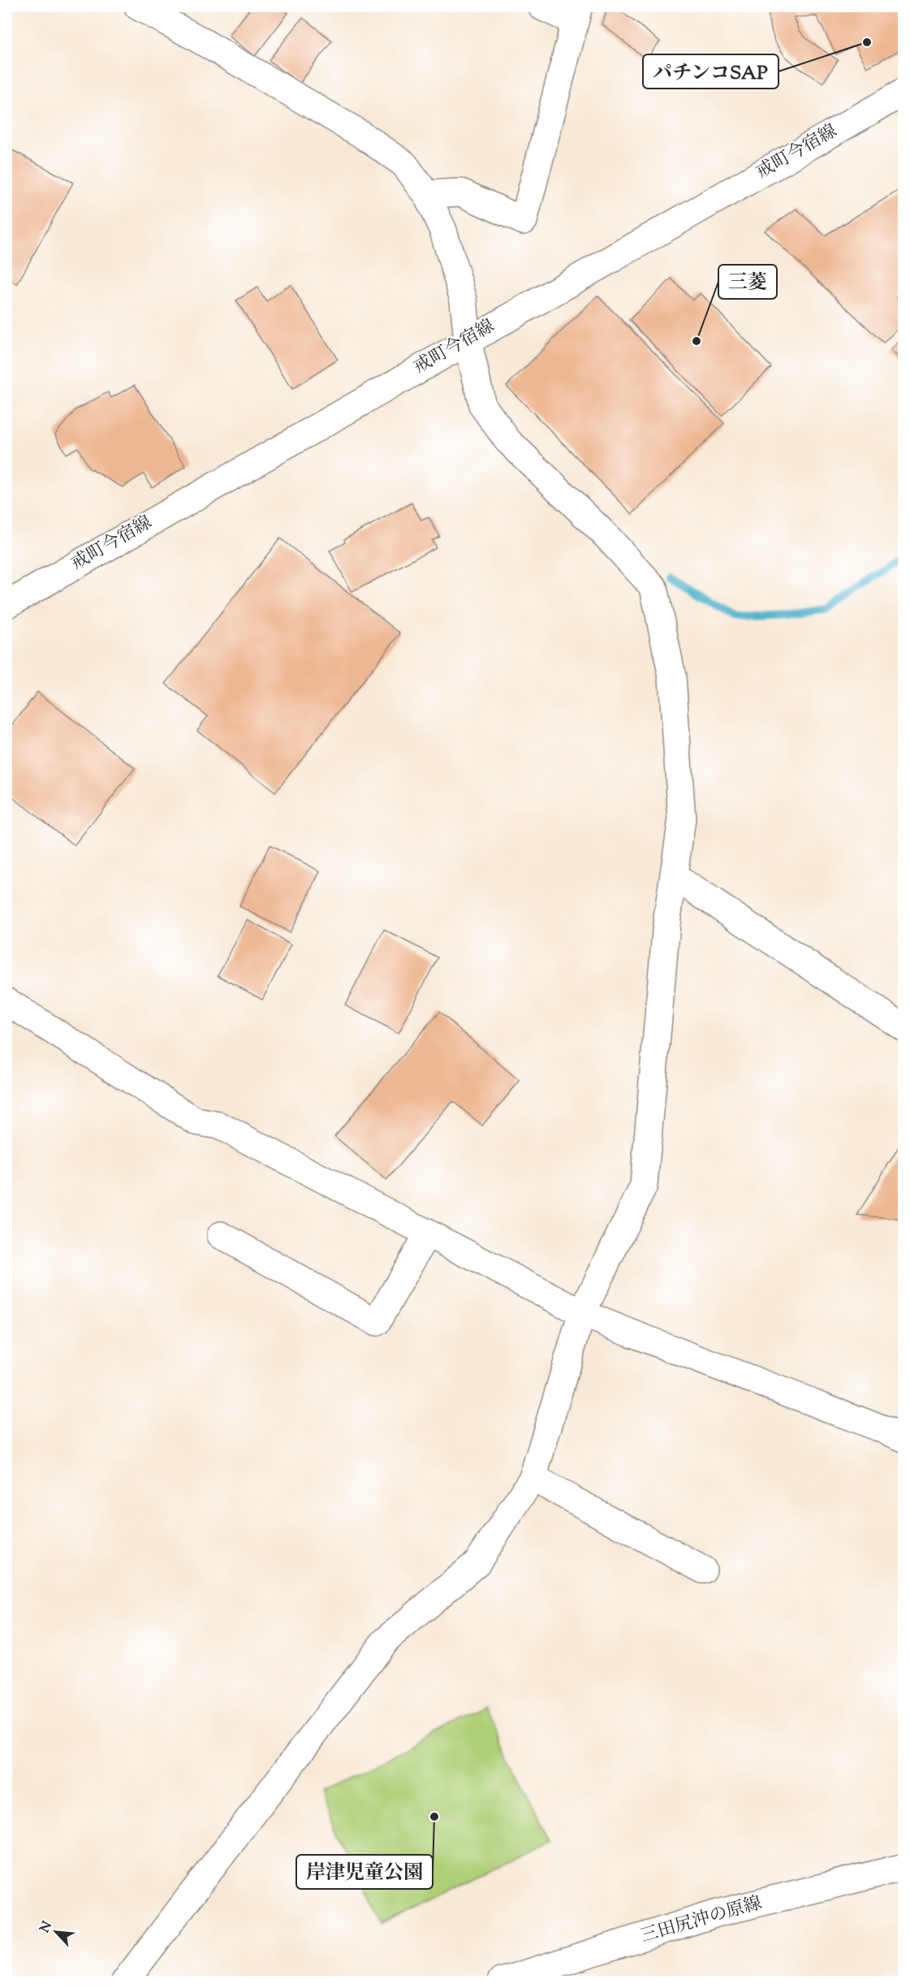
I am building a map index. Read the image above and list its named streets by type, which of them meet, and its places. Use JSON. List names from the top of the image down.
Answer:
{
  "streets": {
    "street": ["戒町今宿線", "三田尻沖の原線"]
  },
  "places": ["パチンコSAP", "三菱", "岸津児童公園"],
  "north": "top left"
}
